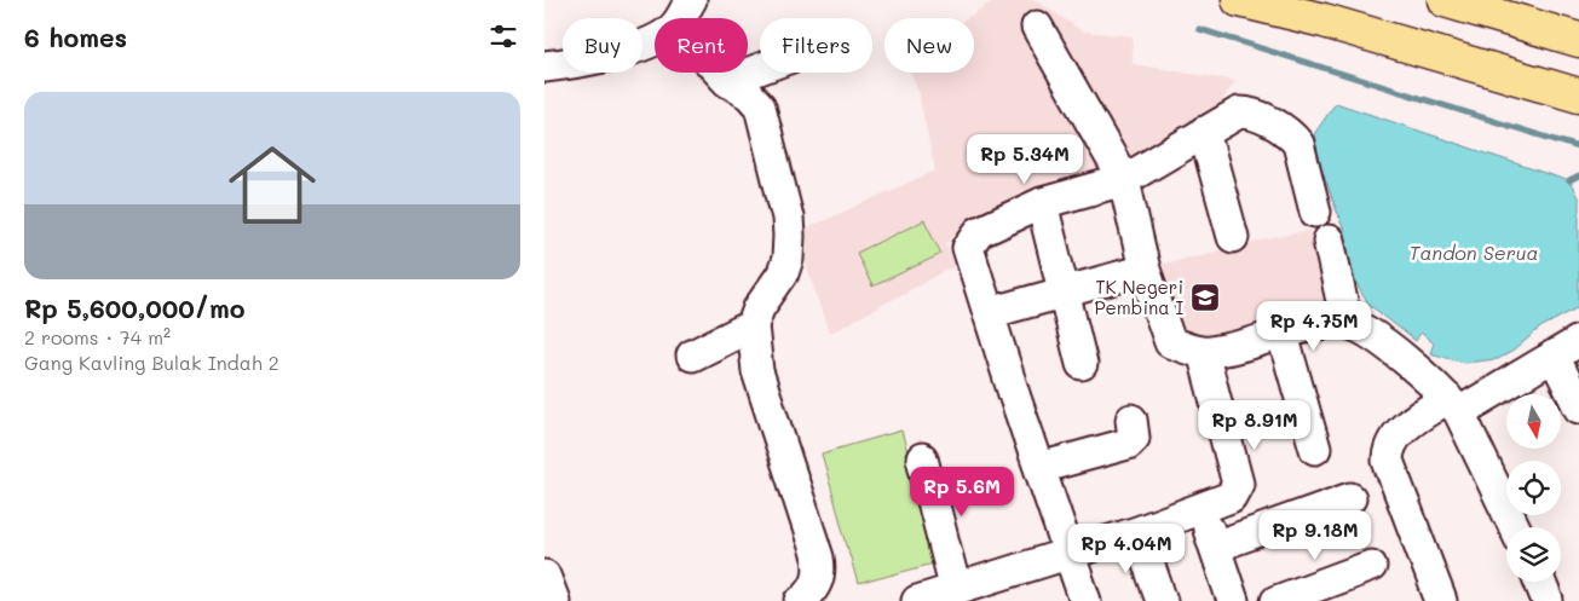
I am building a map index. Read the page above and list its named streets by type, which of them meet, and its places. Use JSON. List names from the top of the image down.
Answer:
{
  "water": ["Tandon Serua"],
  "places": {
    "school or university": ["TK Negeri Pembina I"]
  },
  "north": "bottom",
  "page": {
    "heading": "6 homes",
    "chip": [
      "Buy",
      "Rent",
      "Filters",
      "New"
    ],
    "list": [
      {
        "name": "Rp 5,600,000/mo",
        "note": "2 rooms · 74 m² · Gang Kavling Bulak Indah 2"
      }
    ],
    "price": [
      "Rp 5.34M",
      "Rp 4.75M",
      "Rp 8.91M",
      "Rp 5.6M",
      "Rp 9.18M",
      "Rp 4.04M"
    ]
  }
}
